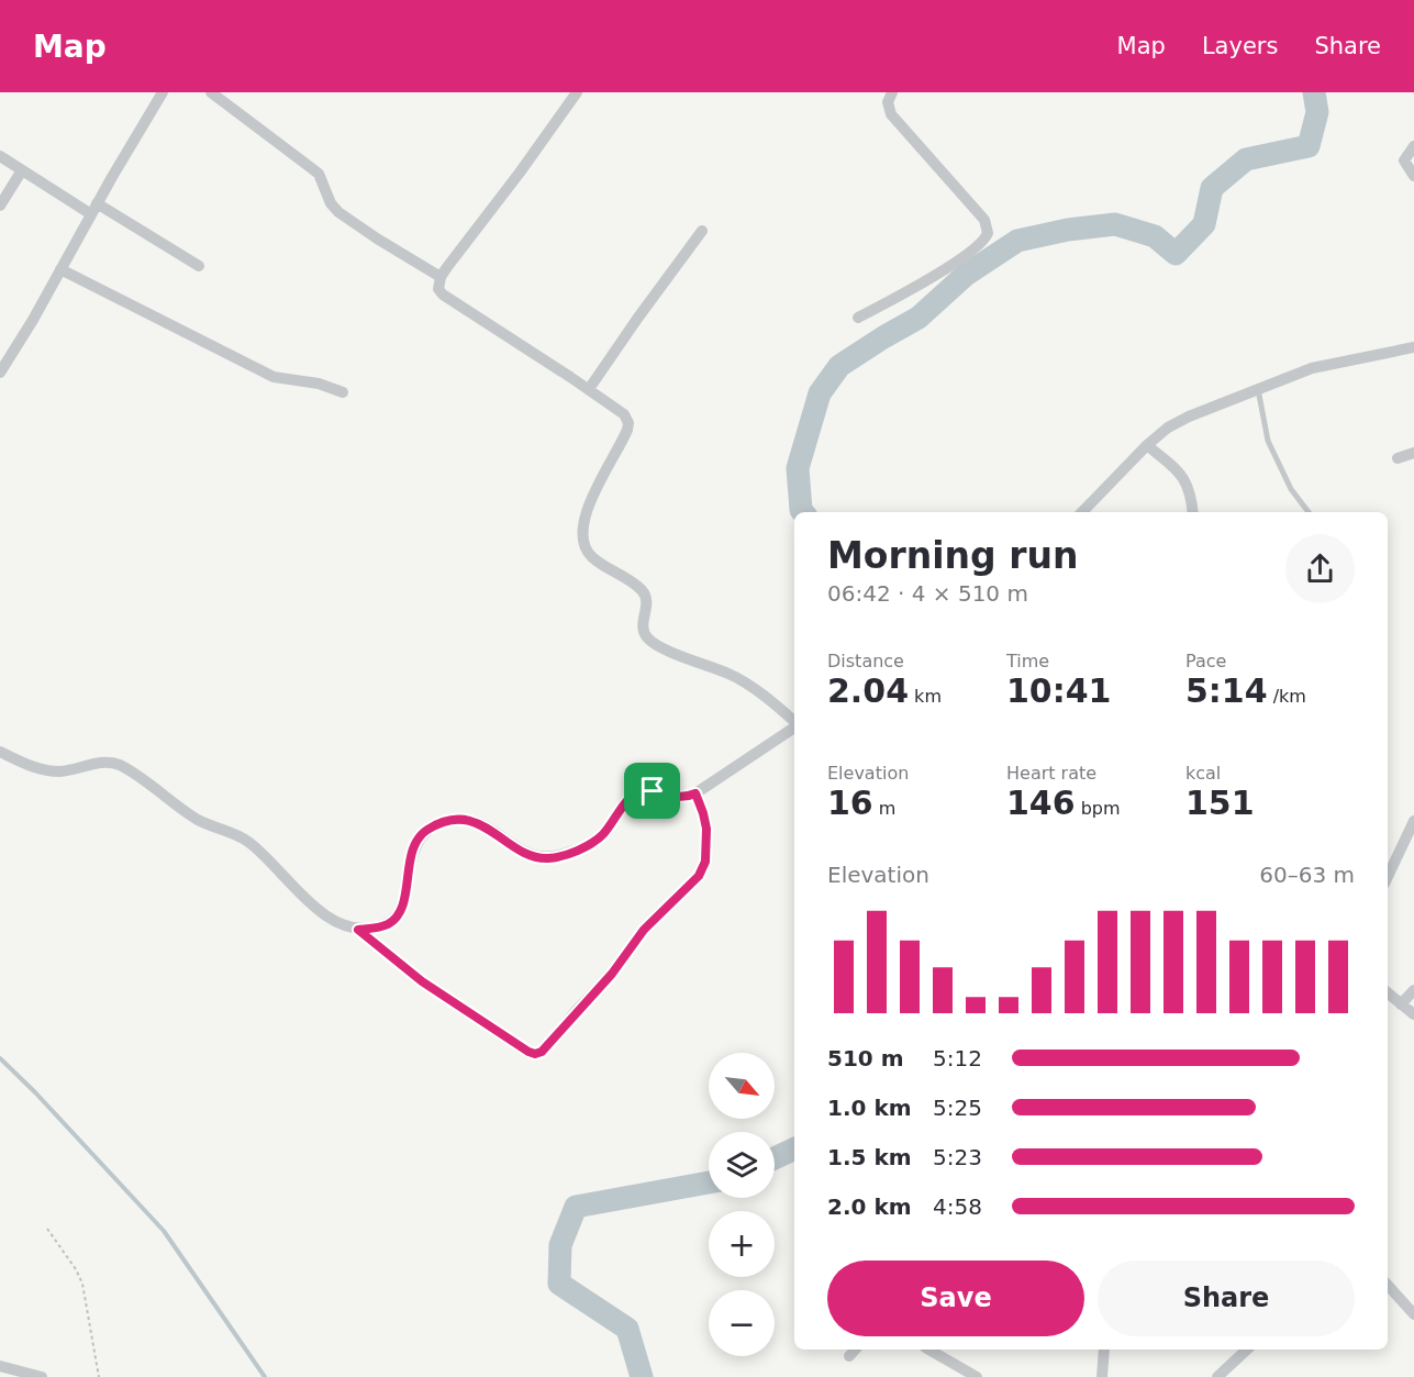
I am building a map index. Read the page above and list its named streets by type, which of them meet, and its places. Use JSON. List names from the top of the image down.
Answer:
{
  "north": "bottom right",
  "page": {
    "header": "Map",
    "nav": ["Map", "Layers", "Share"],
    "heading": ["Morning run", "06:42 · 4 × 510 m"],
    "stats": [
      ["Distance", "2.04 km"],
      ["Time", "10:41"],
      ["Pace", "5:14 /km"],
      ["Elevation", "16 m"],
      ["Heart rate", "146 bpm"],
      ["kcal", "151"]
    ],
    "chart": ["Elevation", "60–63 m"],
    "list": [
      {
        "name": "510 m",
        "note": "5:12"
      },
      {
        "name": "1.0 km",
        "note": "5:25"
      },
      {
        "name": "1.5 km",
        "note": "5:23"
      },
      {
        "name": "2.0 km",
        "note": "4:58"
      }
    ],
    "map_buttons": ["+", "−"],
    "buttons": ["Save", "Share"]
  }
}
